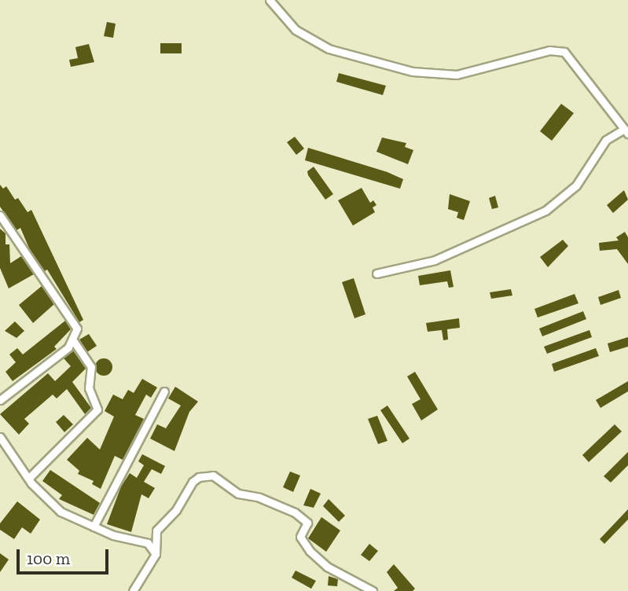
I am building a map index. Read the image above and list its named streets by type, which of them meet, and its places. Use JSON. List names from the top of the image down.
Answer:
{
  "scale_bar": "100 m"
}
